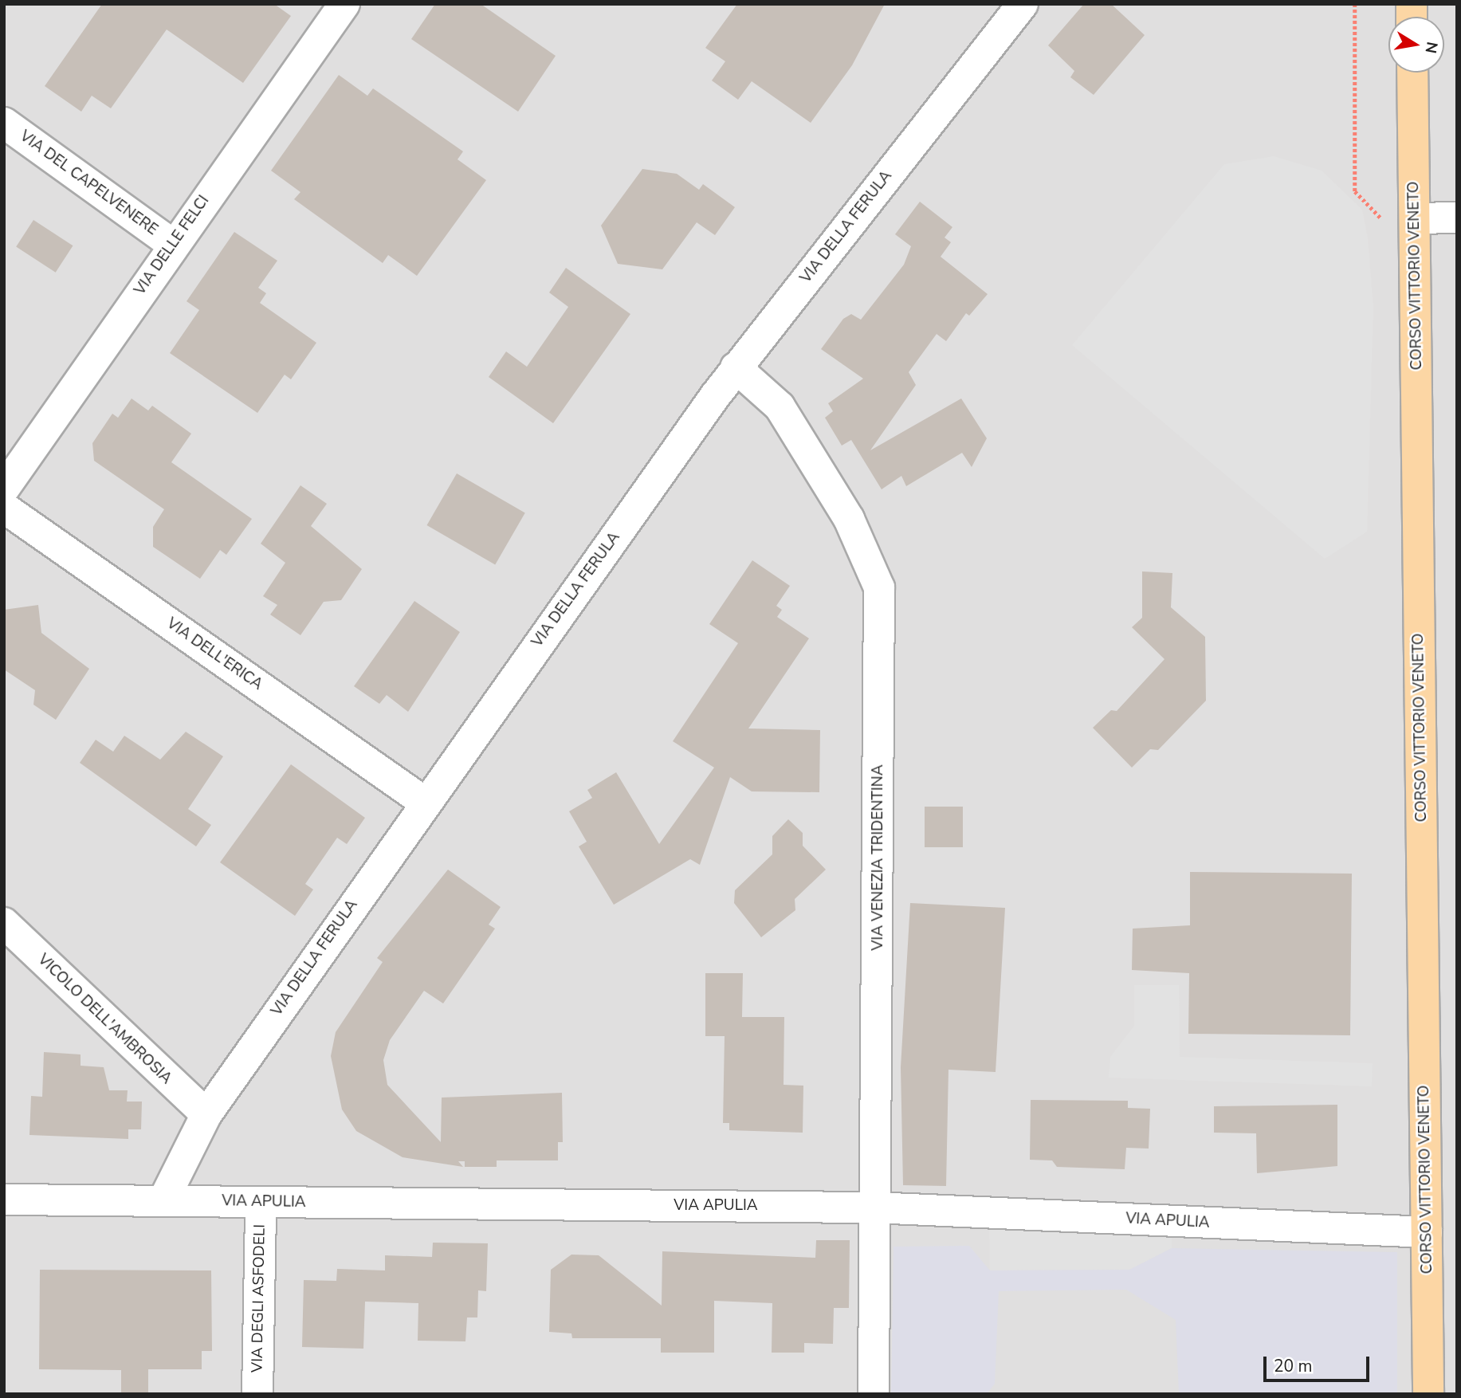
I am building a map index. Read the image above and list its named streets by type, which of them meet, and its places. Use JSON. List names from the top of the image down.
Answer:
{
  "streets": {
    "main road": ["CORSO VITTORIO VENETO"],
    "street": [
      "VIA DEL CAPELVENERE",
      "VIA DELLA FERULA",
      "VIA DELLE FELCI",
      "VIA DELL'ERICA",
      "VIA VENEZIA TRIDENTINA",
      "VICOLO DELL'AMBROSIA",
      "VIA APULIA",
      "VIA DEGLI ASFODELI"
    ]
  },
  "crossings": [
    ["VIA DEL CAPELVENERE", "VIA DELLE FELCI"],
    ["VIA DELLA FERULA", "VIA DELL'ERICA"],
    ["VIA DELLA FERULA", "VIA VENEZIA TRIDENTINA"],
    ["VIA DELLA FERULA", "VICOLO DELL'AMBROSIA"],
    ["VIA DELLA FERULA", "VIA APULIA"],
    ["CORSO VITTORIO VENETO", "VIA APULIA"],
    ["VIA VENEZIA TRIDENTINA", "VIA APULIA"],
    ["VIA APULIA", "VIA DEGLI ASFODELI"]
  ],
  "scale_bar": "20 m",
  "north": "right"
}
